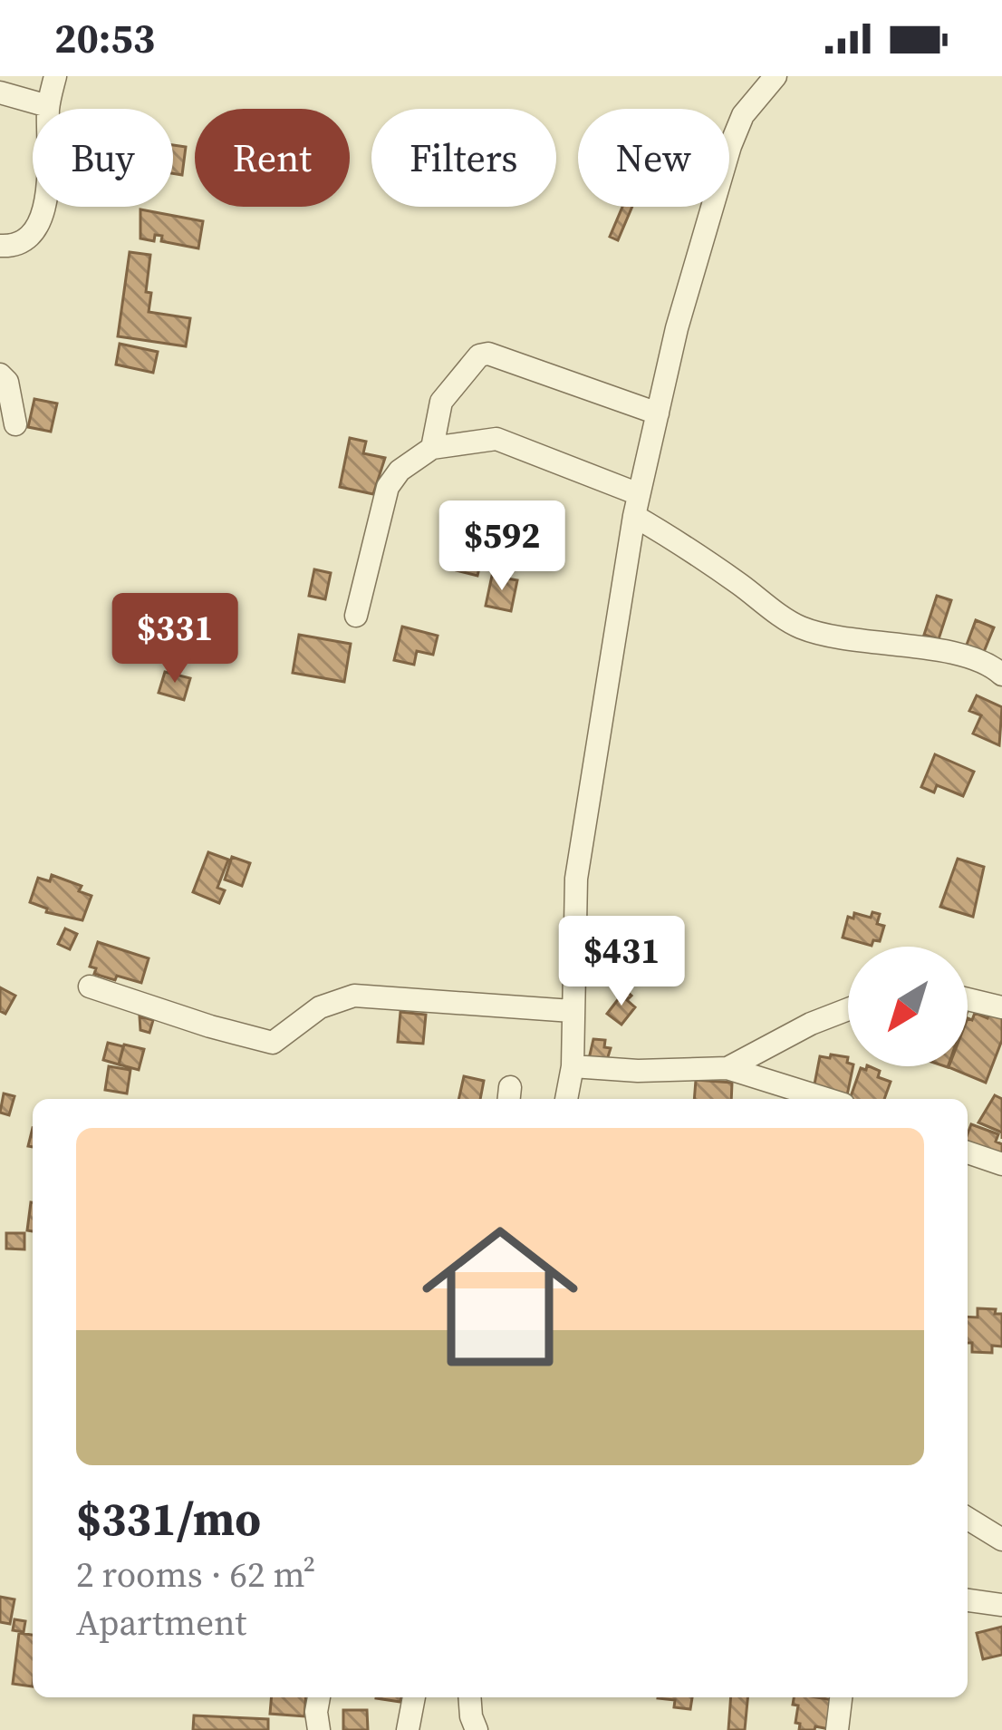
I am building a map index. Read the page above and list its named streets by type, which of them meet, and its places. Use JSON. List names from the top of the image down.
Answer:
{
  "north": "bottom left",
  "page": {
    "status": "20:53",
    "chip": [
      "Buy",
      "Rent",
      "Filters",
      "New"
    ],
    "price": ["$592", "$331", "$431"],
    "list": [
      {
        "name": "$331/mo",
        "note": "2 rooms · 62 m² · Apartment"
      }
    ]
  }
}
